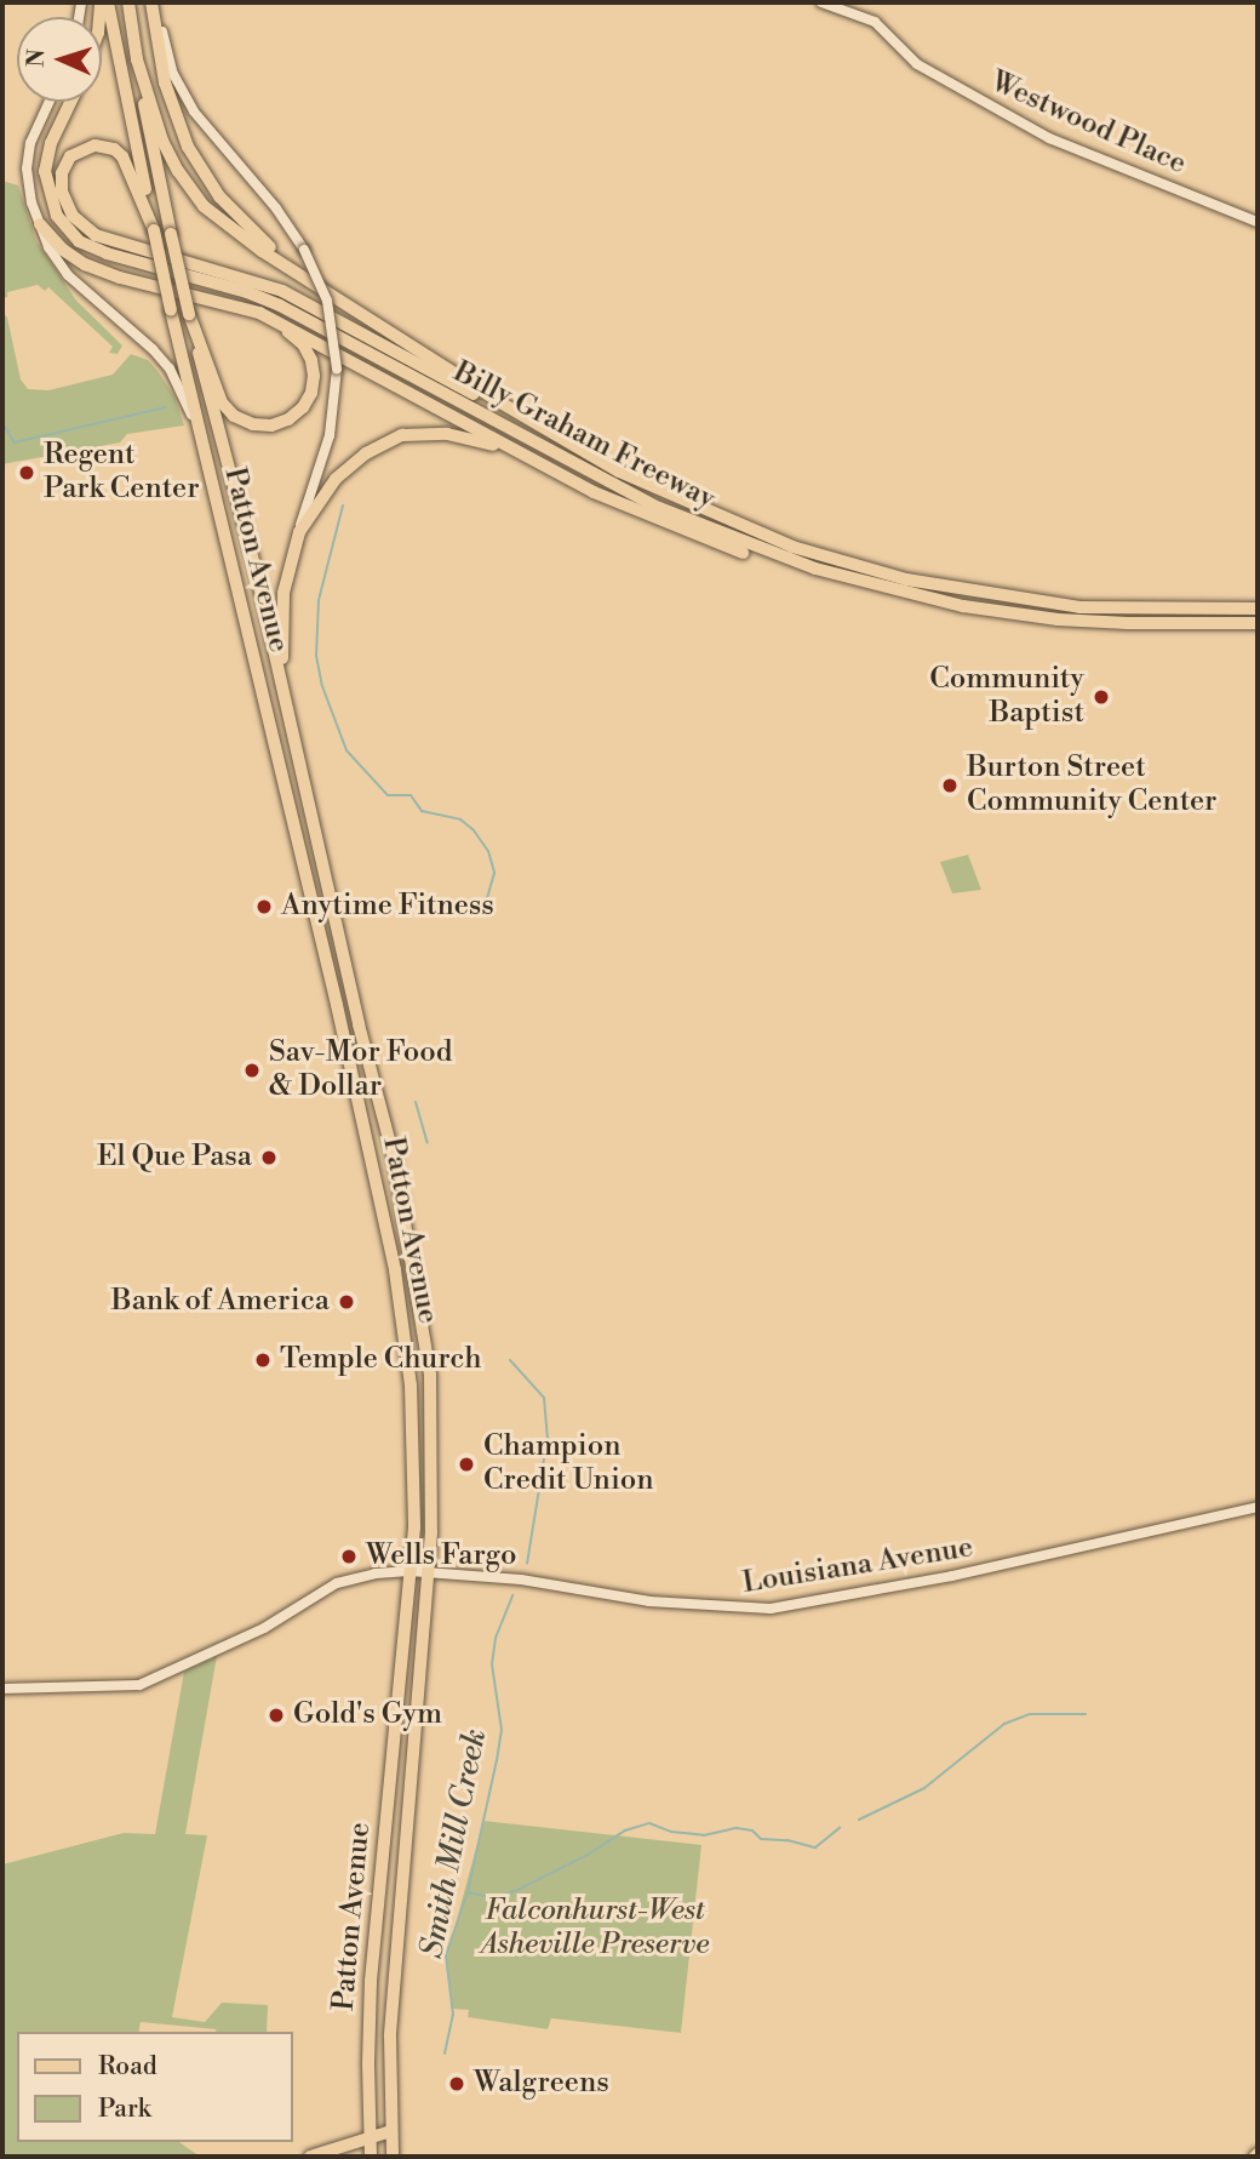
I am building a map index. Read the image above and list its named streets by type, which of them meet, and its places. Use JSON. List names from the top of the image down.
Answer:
{
  "streets": {
    "highway": ["Billy Graham Freeway", "Patton Avenue"],
    "street": ["Westwood Place", "Louisiana Avenue"]
  },
  "crossings": [
    ["Billy Graham Freeway", "Patton Avenue"],
    ["Patton Avenue", "Louisiana Avenue"]
  ],
  "water": ["Smith Mill Creek"],
  "parks": ["Falconhurst-West Asheville Preserve"],
  "places": [
    "Regent Park Center",
    "Community Baptist",
    "Burton Street Community Center",
    "Anytime Fitness",
    "Sav-Mor Food & Dollar",
    "El Que Pasa",
    "Bank of America",
    "Temple Church",
    "Champion Credit Union",
    "Wells Fargo",
    "Gold's Gym",
    "Walgreens"
  ],
  "legend": ["Road", "Park"],
  "north": "left"
}
